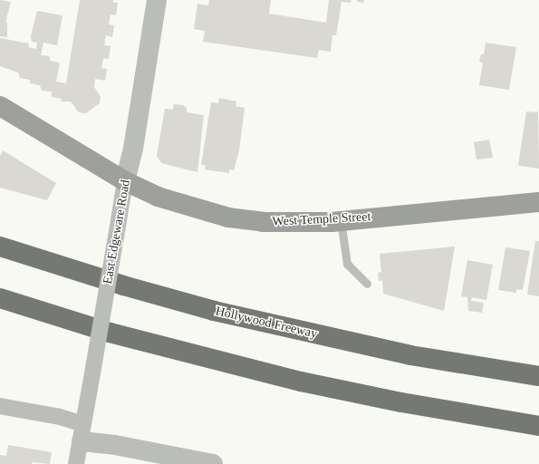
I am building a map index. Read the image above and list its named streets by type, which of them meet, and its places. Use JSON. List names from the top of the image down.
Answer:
{
  "streets": {
    "highway": ["Hollywood Freeway"],
    "main road": ["West Temple Street"],
    "street": ["East Edgeware Road"]
  },
  "crossings": [
    ["West Temple Street", "East Edgeware Road"]
  ]
}
